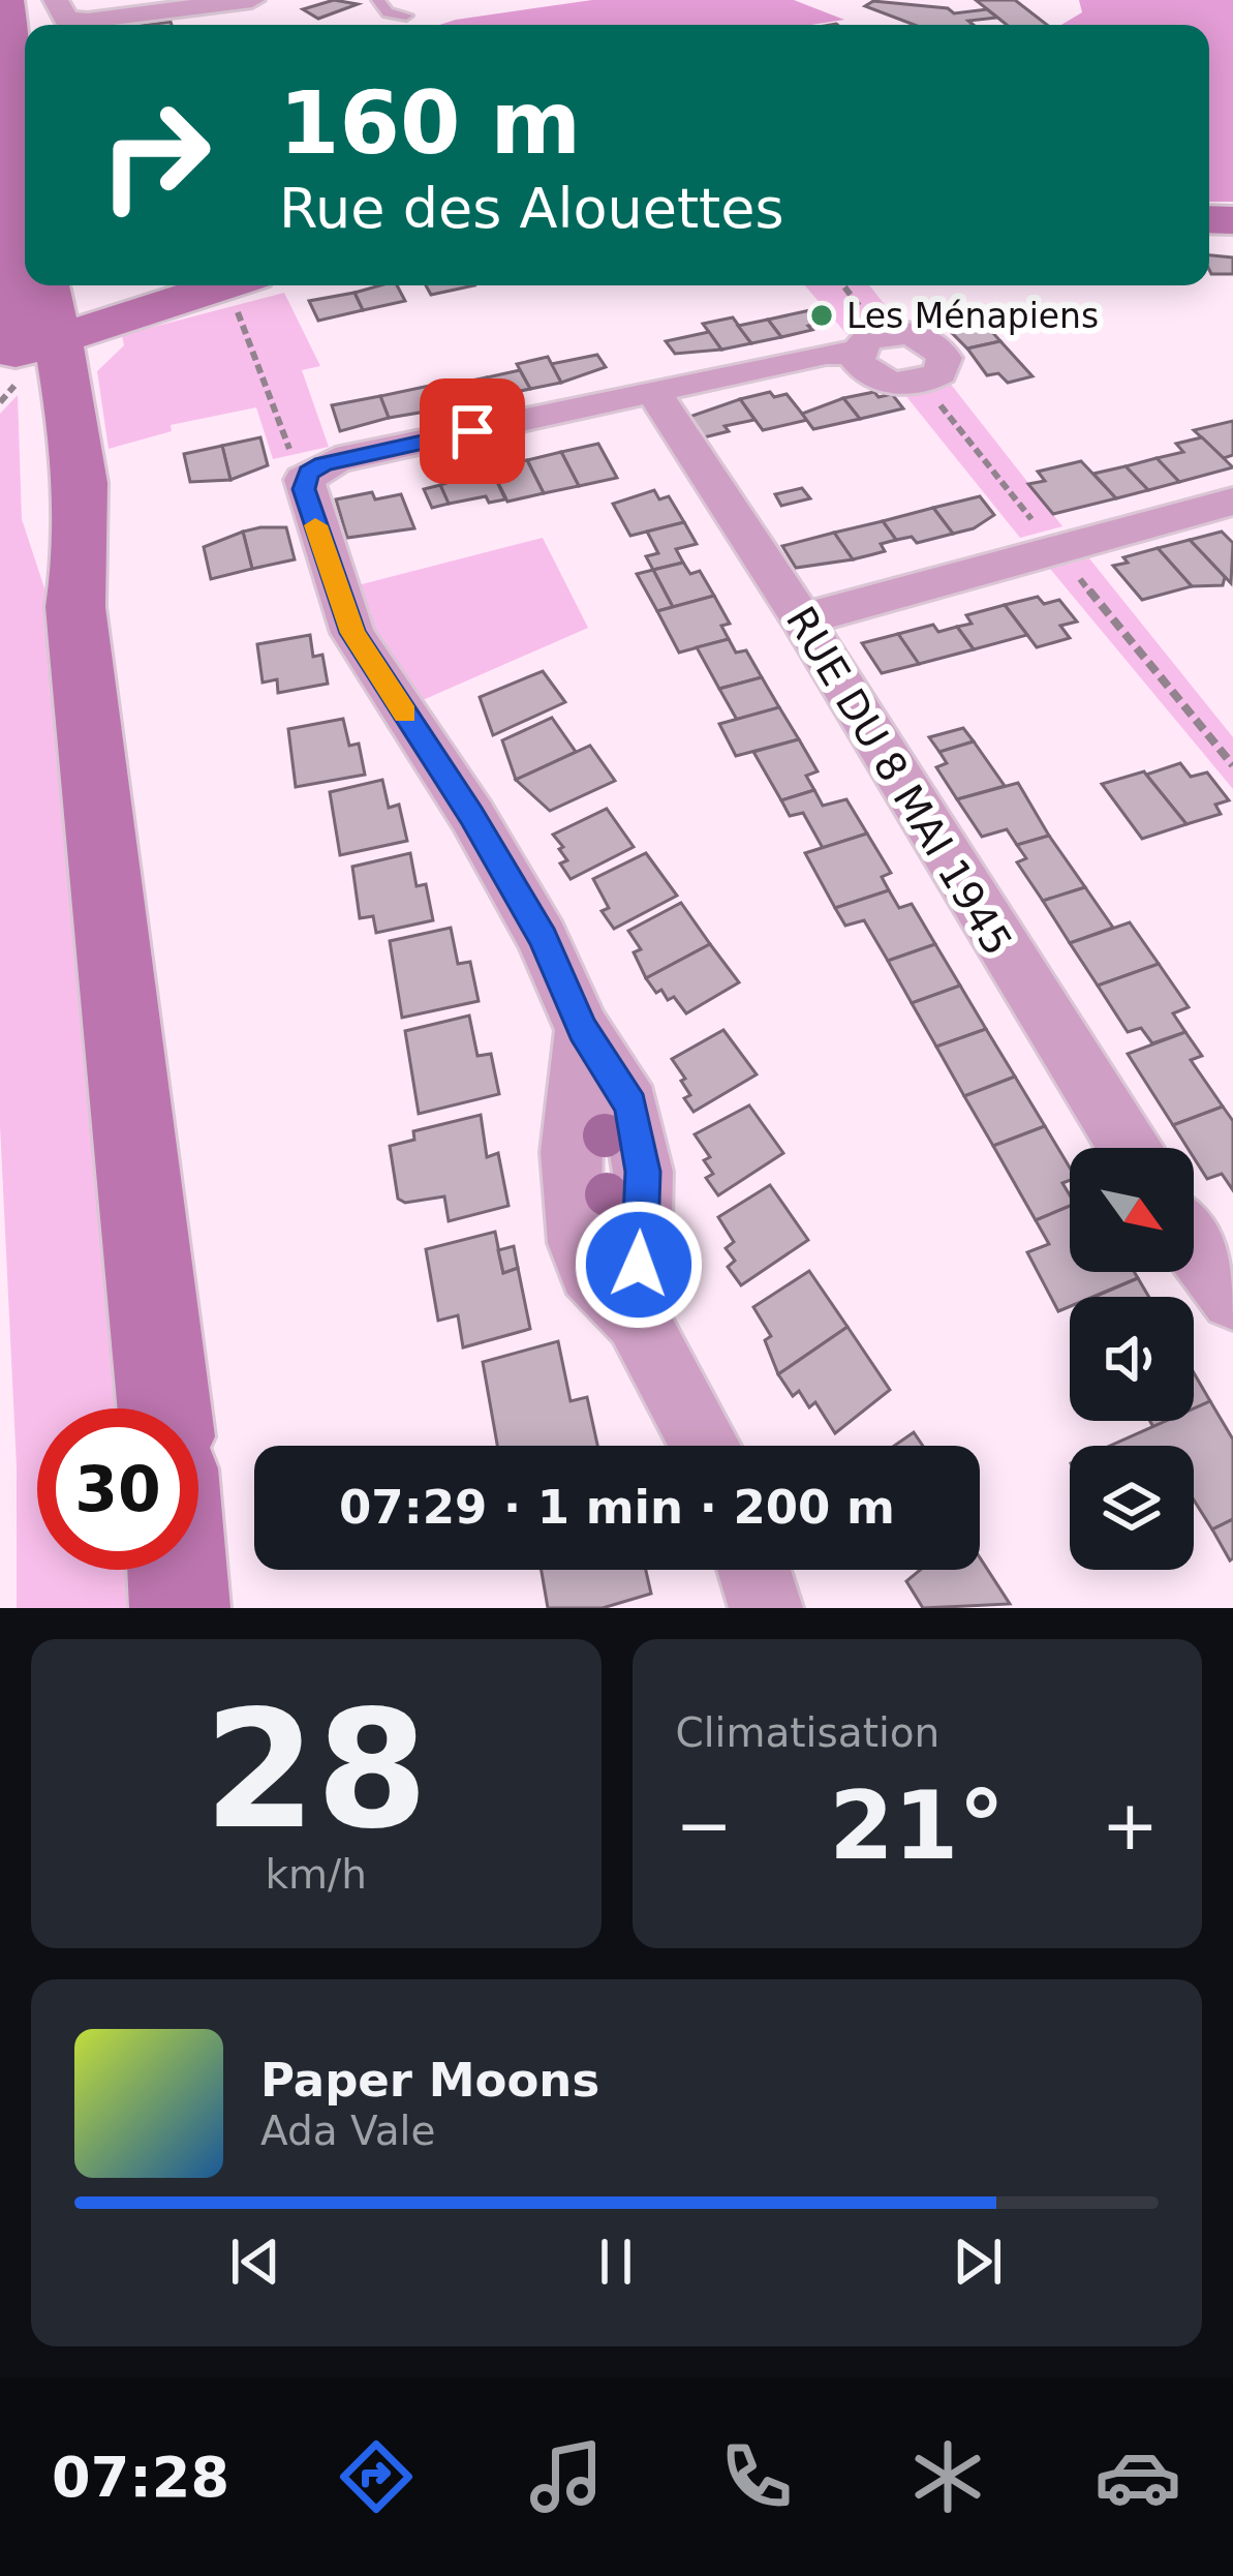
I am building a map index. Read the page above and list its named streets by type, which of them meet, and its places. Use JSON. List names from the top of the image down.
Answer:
{
  "streets": {
    "street": ["RUE DU 8 MAI 1945"]
  },
  "places": ["Les Ménapiens"],
  "north": "bottom right",
  "page": {
    "turn": ["160 m", "Rue des Alouettes"],
    "limit": "30",
    "trip": "07:29 · 1 min · 200 m",
    "tile": [
      ["28", "km/h"],
      "Climatisation"
    ],
    "heat": ["−", "21°", "+"],
    "song": ["Paper Moons", "Ada Vale"],
    "tabs": "07:28"
  }
}
